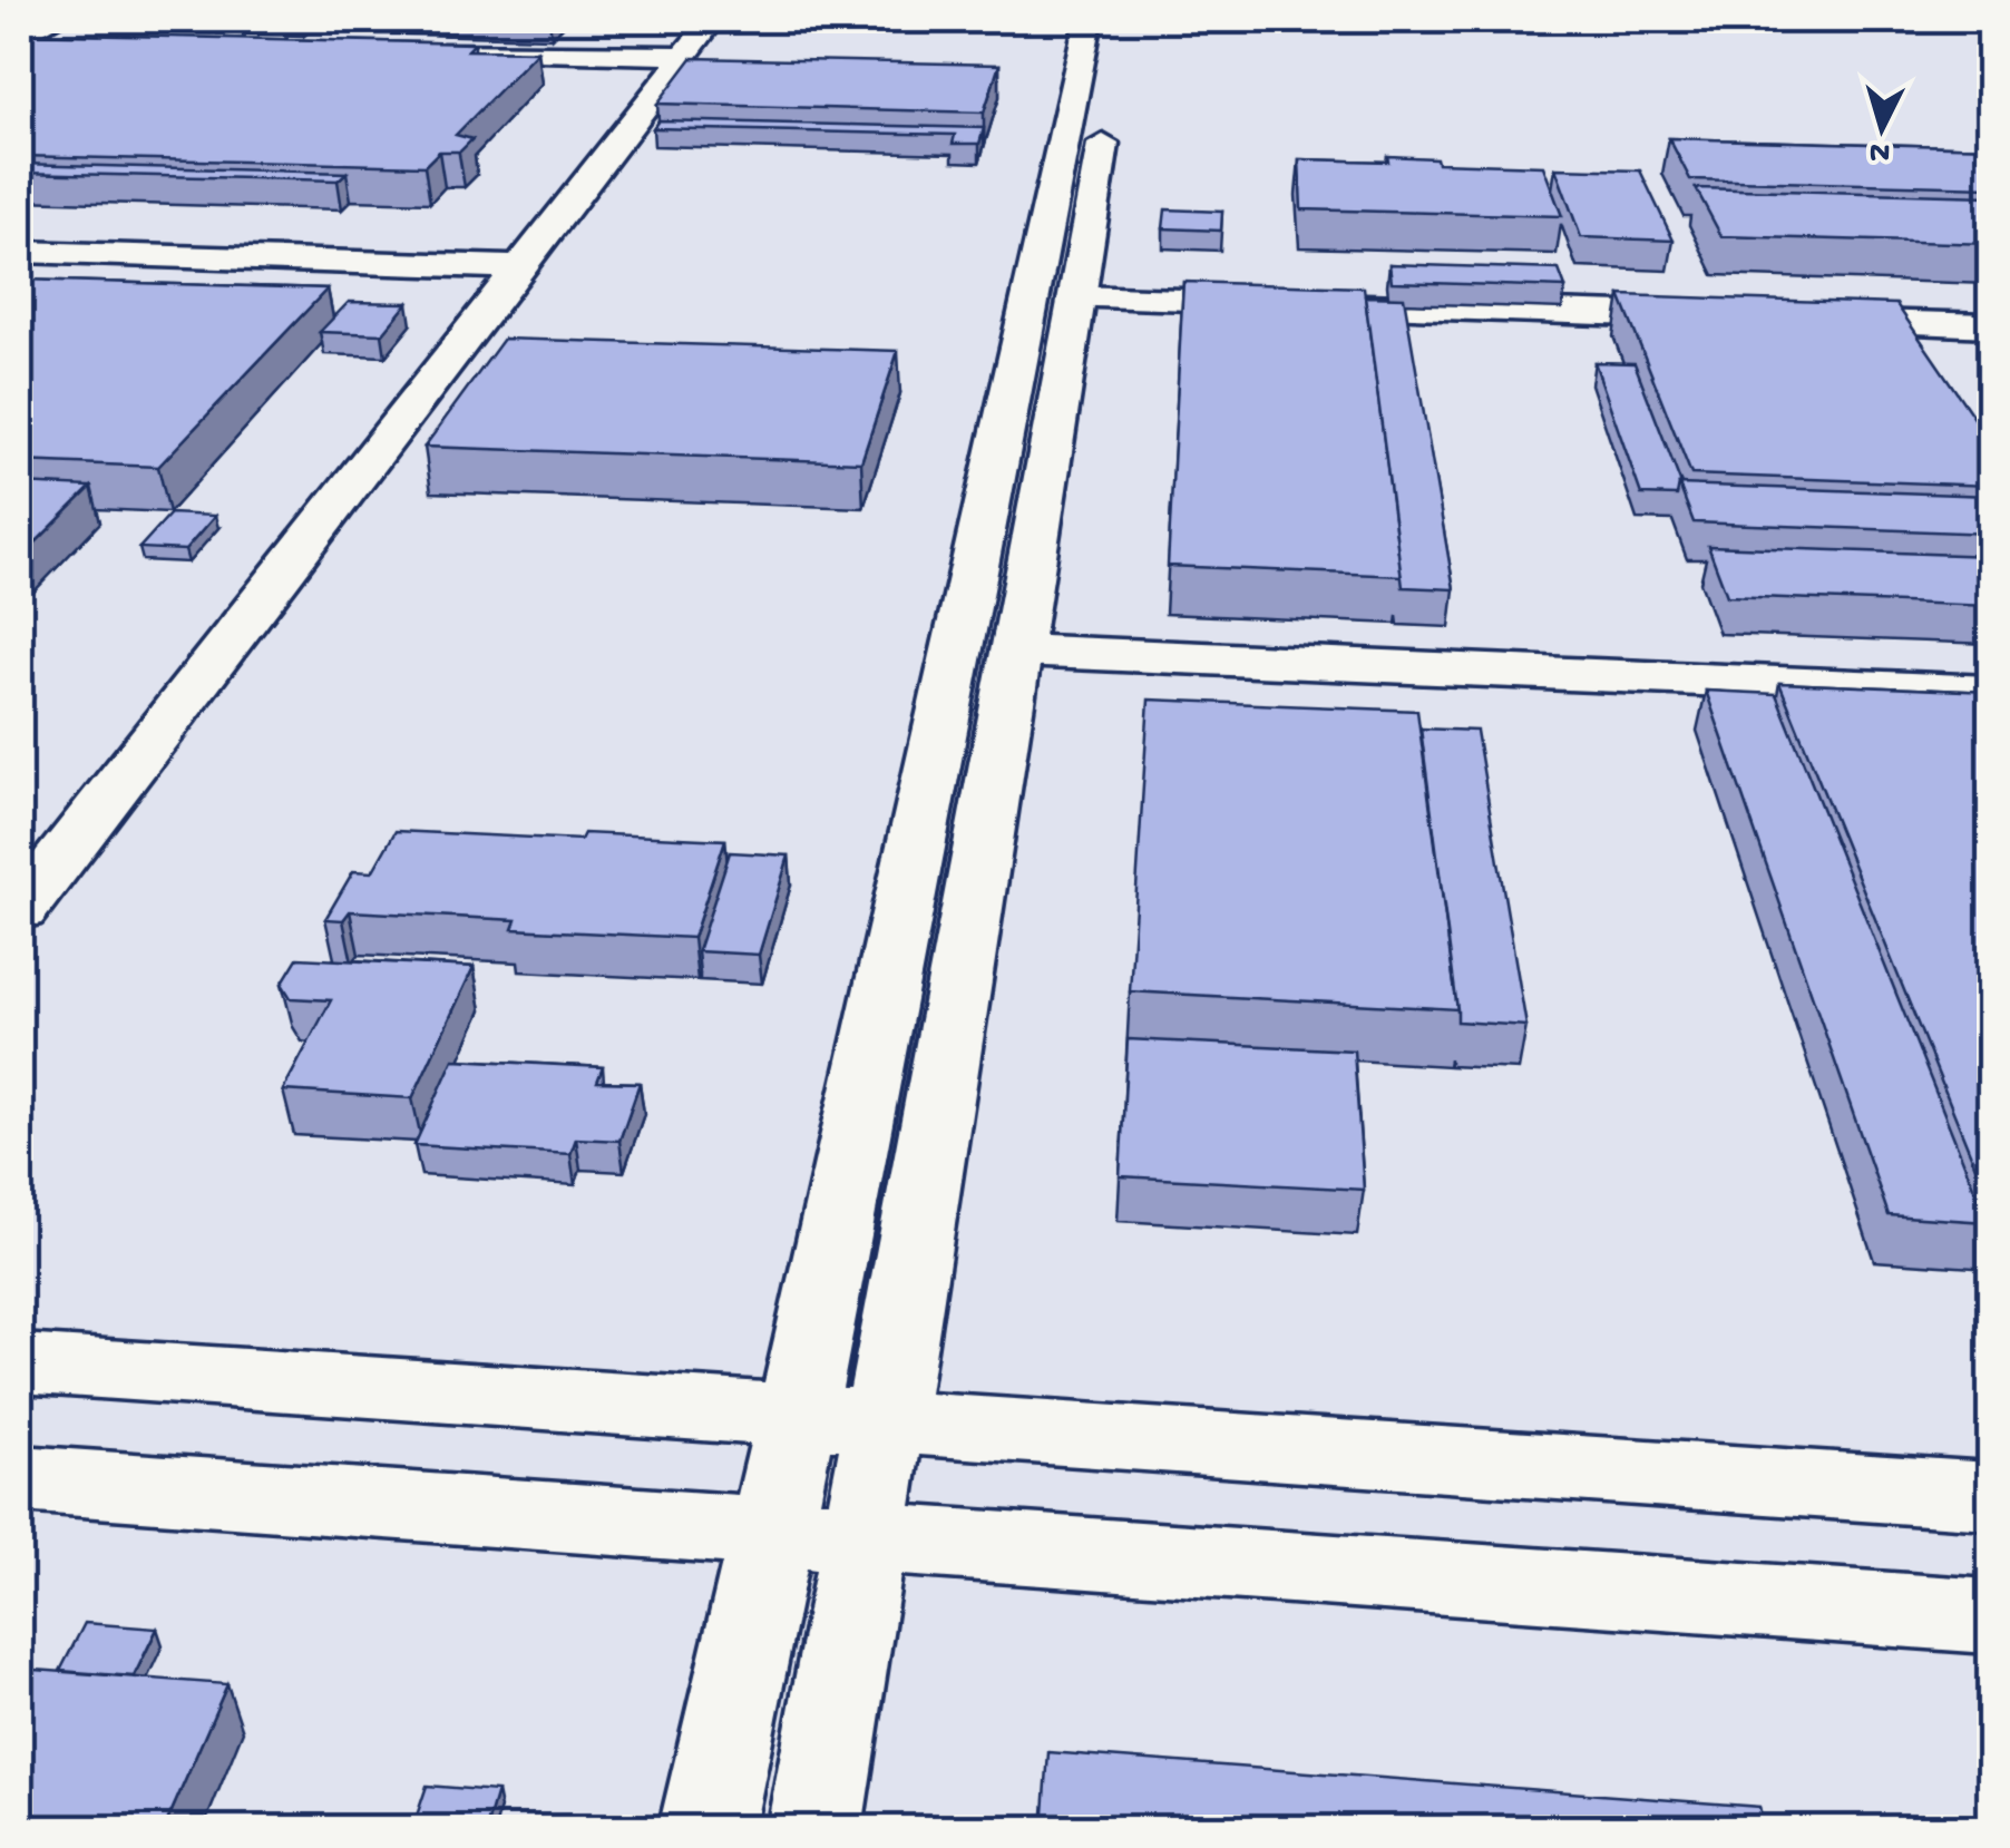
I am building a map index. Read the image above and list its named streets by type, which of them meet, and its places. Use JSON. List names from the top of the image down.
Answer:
{
  "north": "bottom"
}
